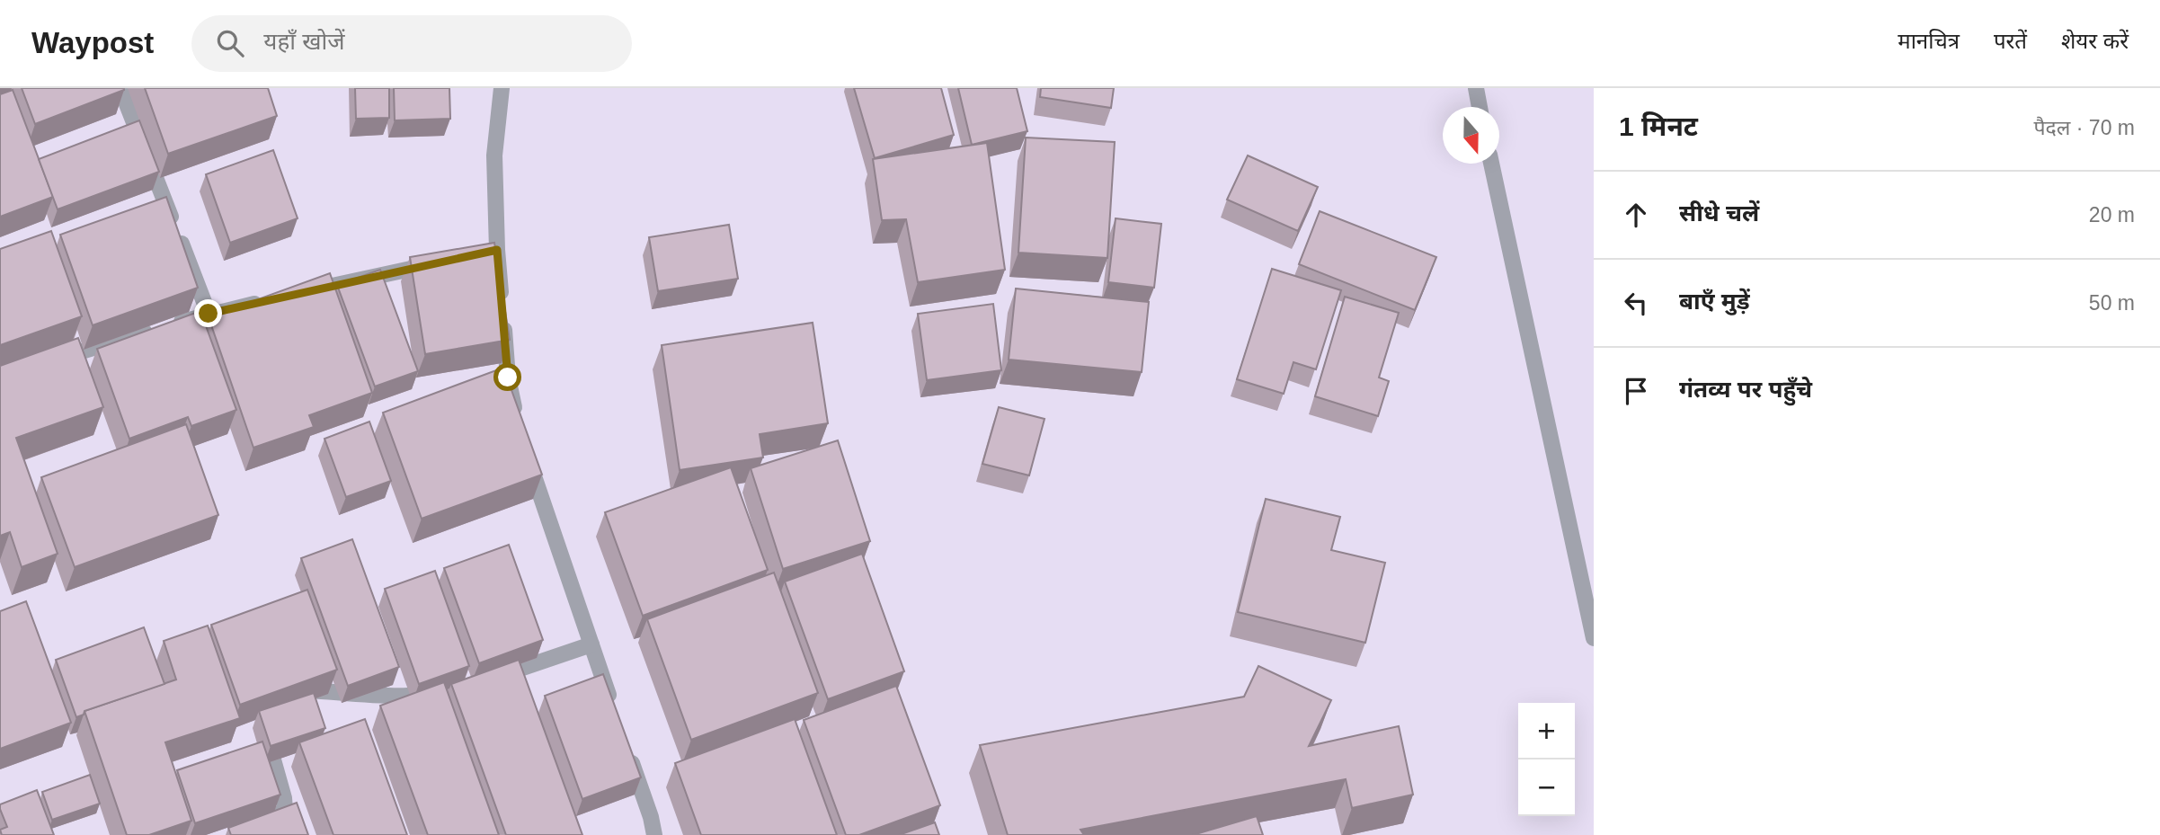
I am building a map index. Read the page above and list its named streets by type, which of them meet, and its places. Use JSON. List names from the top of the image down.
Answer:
{
  "north": "bottom",
  "page": {
    "header": "Waypost",
    "search": "यहाँ खोजें",
    "nav": ["मानचित्र", "परतें", "शेयर करें"],
    "heading": ["1 मिनट", "पैदल · 70 m"],
    "list": [
      ["सीधे चलें", "20 m"],
      ["बाएँ मुड़ें", "50 m"],
      "गंतव्य पर पहुँचे"
    ],
    "map_buttons": ["+", "−"]
  }
}
